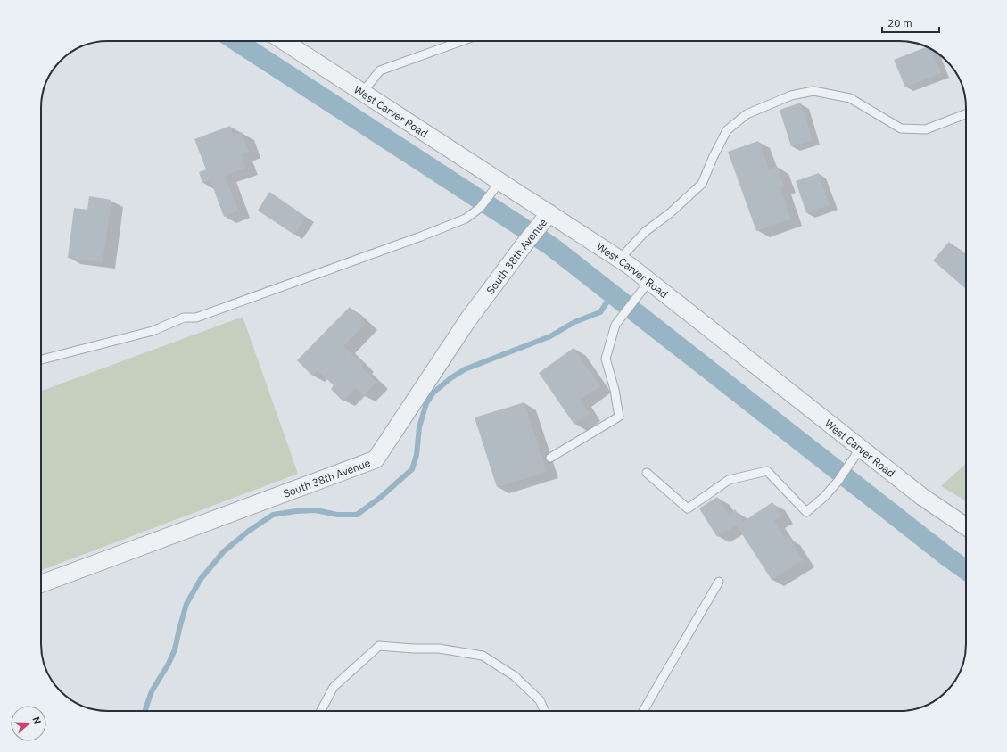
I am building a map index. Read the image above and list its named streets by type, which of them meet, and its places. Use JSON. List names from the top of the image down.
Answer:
{
  "streets": {
    "street": ["West Carver Road", "South 38th Avenue"]
  },
  "crossings": [
    ["West Carver Road", "South 38th Avenue"]
  ],
  "scale_bar": "20 m",
  "north": "right"
}
